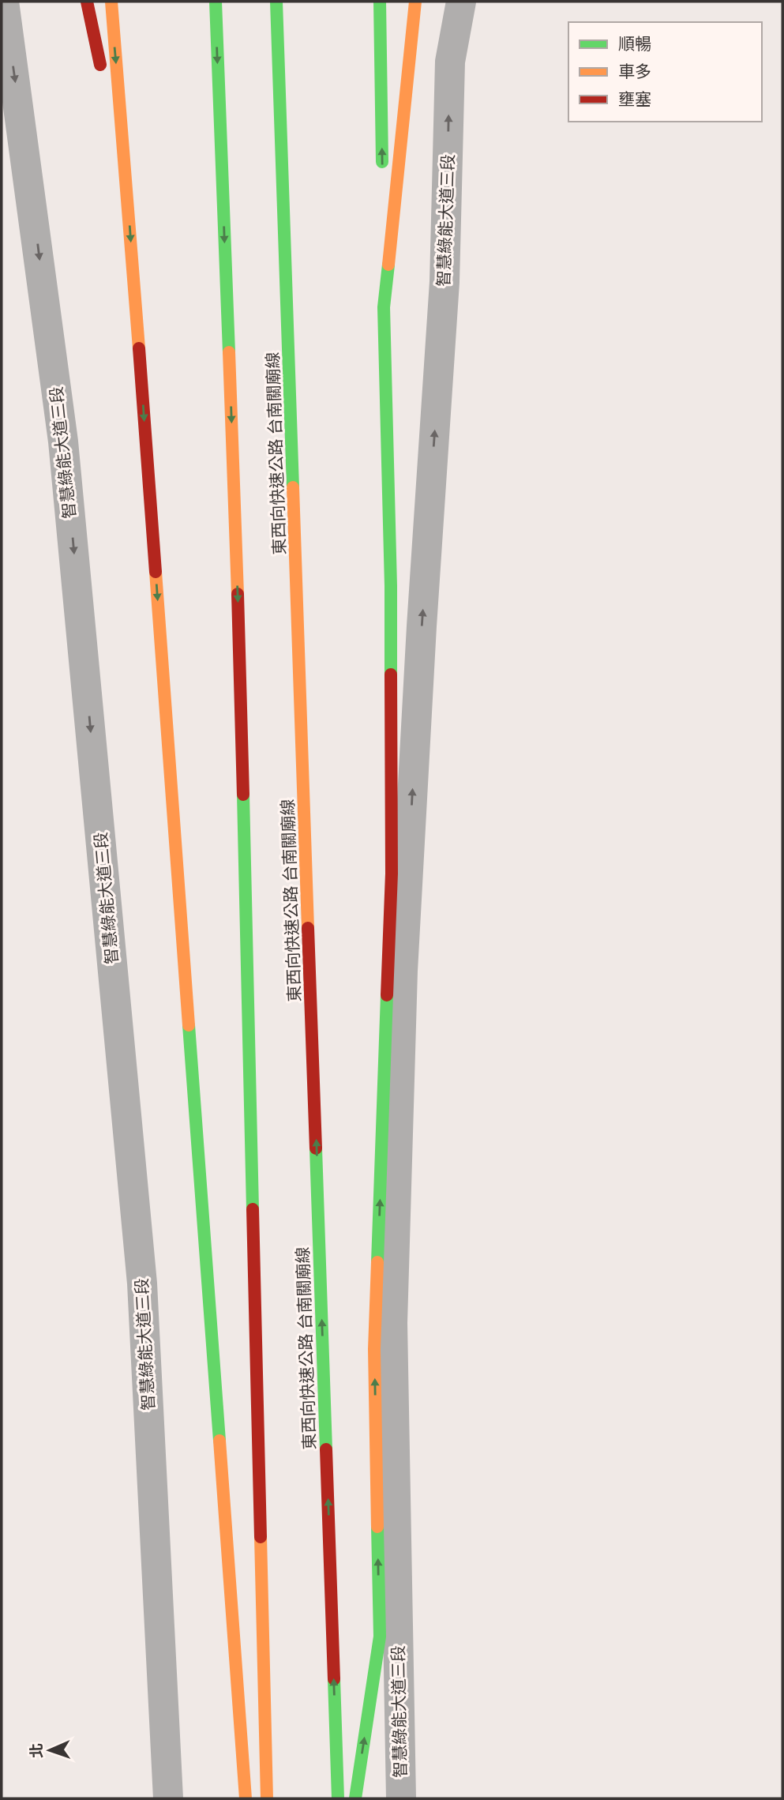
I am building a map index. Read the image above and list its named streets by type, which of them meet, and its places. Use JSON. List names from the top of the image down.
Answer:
{
  "streets": {
    "highway": ["東西向快速公路 台南關廟線"],
    "street": ["智慧綠能大道三段"]
  },
  "legend": ["順暢", "車多", "壅塞"],
  "north": "left"
}
